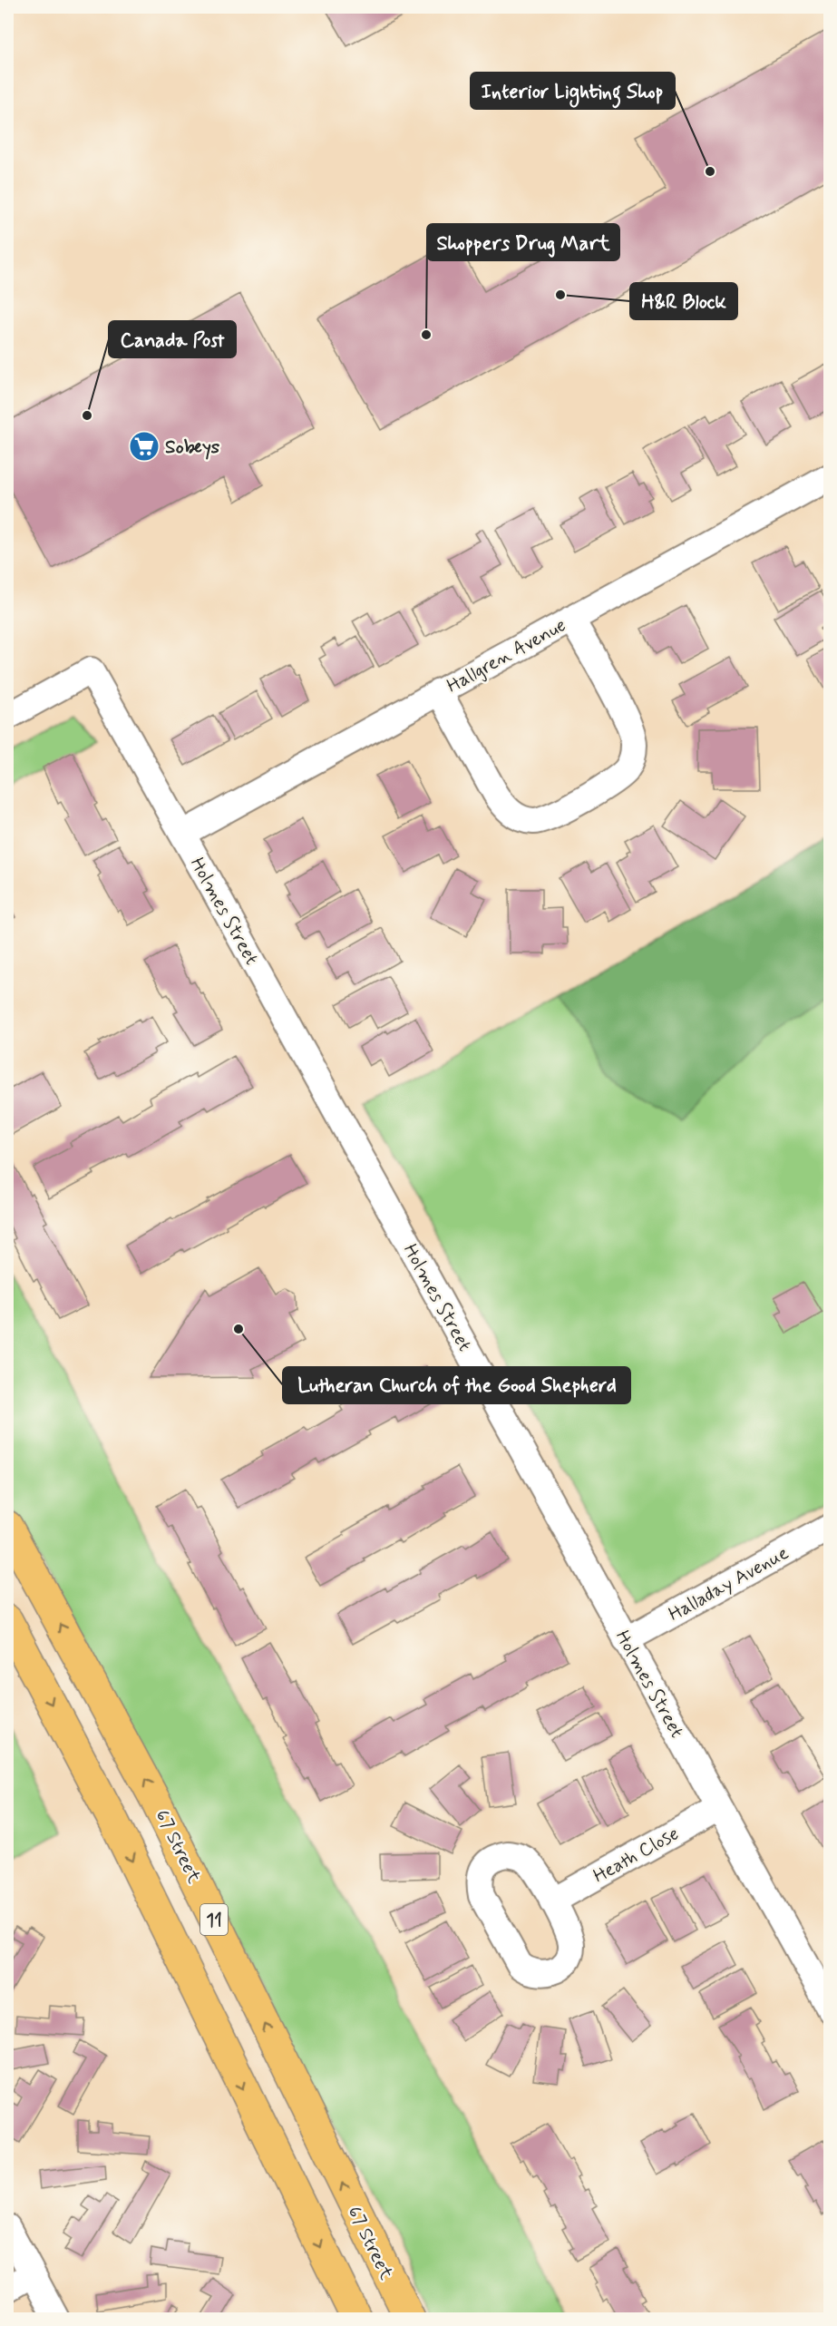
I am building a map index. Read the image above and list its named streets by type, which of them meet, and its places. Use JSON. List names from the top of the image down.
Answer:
{
  "streets": {
    "main road": ["67 Street", "11"],
    "street": [
      "Hallgren Avenue",
      "Holmes Street",
      "Halladay Avenue",
      "Heath Close"
    ]
  },
  "crossings": [
    ["Hallgren Avenue", "Holmes Street"],
    ["Holmes Street", "Halladay Avenue"],
    ["Holmes Street", "Heath Close"]
  ],
  "places": {
    "other": [
      "Interior Lighting Shop",
      "H&R Block",
      "Shoppers Drug Mart",
      "Canada Post",
      "Lutheran Church of the Good Shepherd"
    ],
    "supermarket": ["Sobeys"]
  }
}
